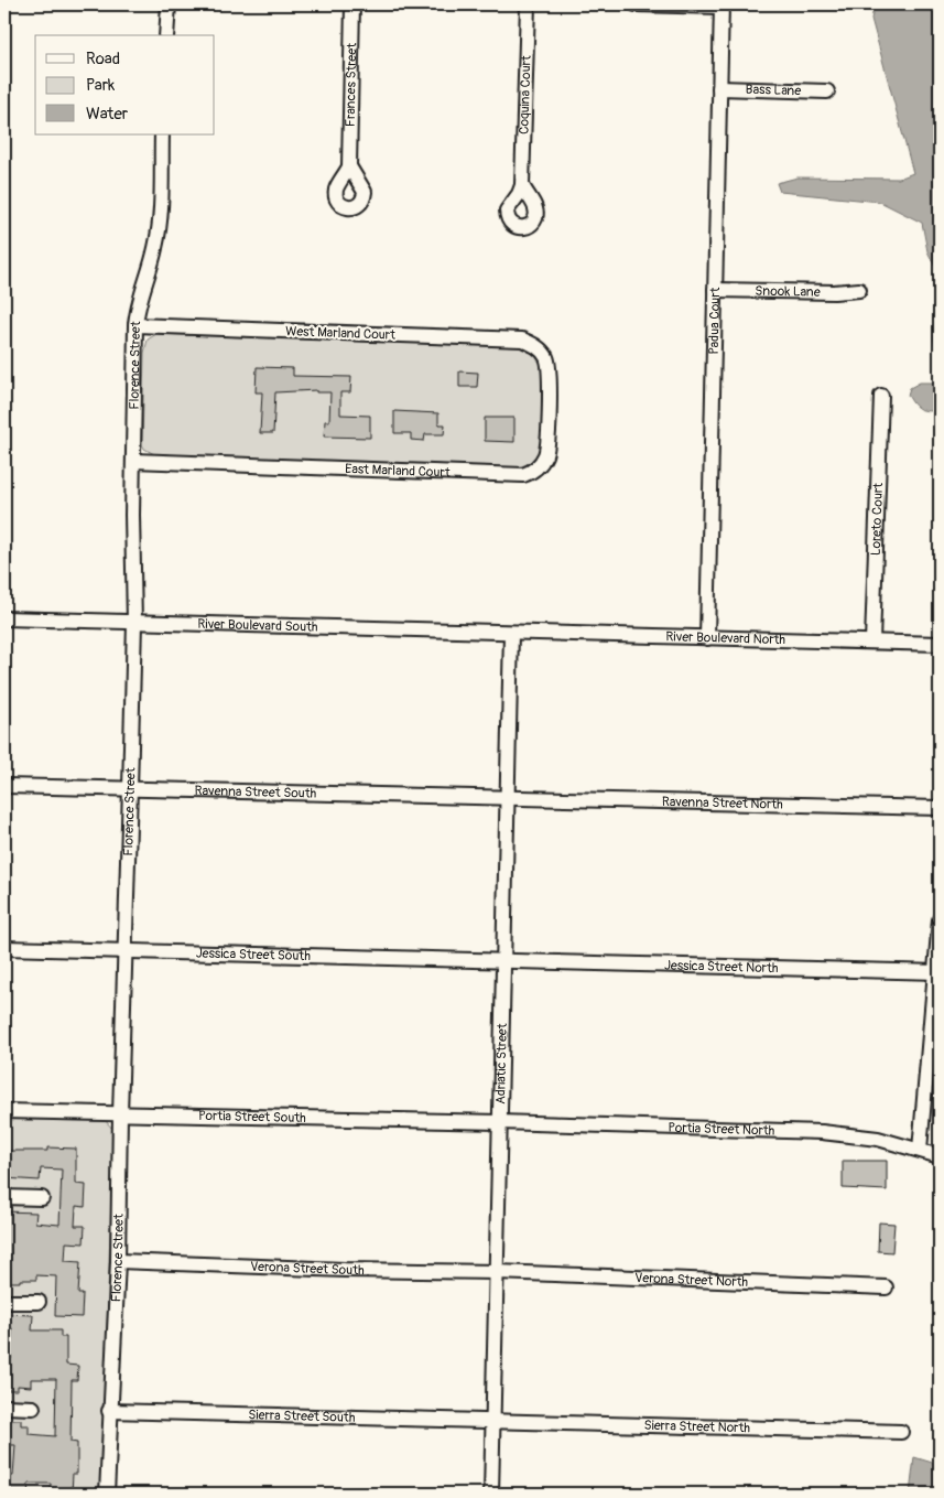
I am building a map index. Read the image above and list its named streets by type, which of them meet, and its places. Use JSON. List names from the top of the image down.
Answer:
{
  "streets": {
    "street": [
      "Frances Street",
      "Bass Lane",
      "Coquina Court",
      "Snook Lane",
      "Padua Court",
      "West Marland Court",
      "Florence Street",
      "East Marland Court",
      "Loreto Court",
      "River Boulevard South",
      "River Boulevard North",
      "Ravenna Street South",
      "Ravenna Street North",
      "Jessica Street South",
      "Jessica Street North",
      "Adriatic Street",
      "Portia Street South",
      "Portia Street North",
      "Verona Street South",
      "Verona Street North",
      "Sierra Street South",
      "Sierra Street North"
    ]
  },
  "crossings": [
    ["Bass Lane", "Padua Court"],
    ["Snook Lane", "Padua Court"],
    ["Padua Court", "River Boulevard North"],
    ["West Marland Court", "Florence Street"],
    ["West Marland Court", "East Marland Court"],
    ["Florence Street", "East Marland Court"],
    ["Florence Street", "River Boulevard South"],
    ["Florence Street", "Ravenna Street South"],
    ["Florence Street", "Jessica Street South"],
    ["Florence Street", "Portia Street South"],
    ["Florence Street", "Verona Street South"],
    ["Florence Street", "Sierra Street South"],
    ["Loreto Court", "River Boulevard North"],
    ["River Boulevard South", "River Boulevard North"],
    ["River Boulevard South", "Adriatic Street"],
    ["River Boulevard North", "Adriatic Street"],
    ["Ravenna Street South", "Ravenna Street North"],
    ["Ravenna Street South", "Adriatic Street"],
    ["Ravenna Street North", "Adriatic Street"],
    ["Jessica Street South", "Jessica Street North"],
    ["Jessica Street South", "Adriatic Street"],
    ["Jessica Street North", "Adriatic Street"],
    ["Adriatic Street", "Portia Street South"],
    ["Adriatic Street", "Portia Street North"],
    ["Adriatic Street", "Verona Street South"],
    ["Adriatic Street", "Verona Street North"],
    ["Adriatic Street", "Sierra Street South"],
    ["Adriatic Street", "Sierra Street North"],
    ["Portia Street South", "Portia Street North"],
    ["Verona Street South", "Verona Street North"],
    ["Sierra Street South", "Sierra Street North"]
  ],
  "legend": ["Road", "Park", "Water"]
}
